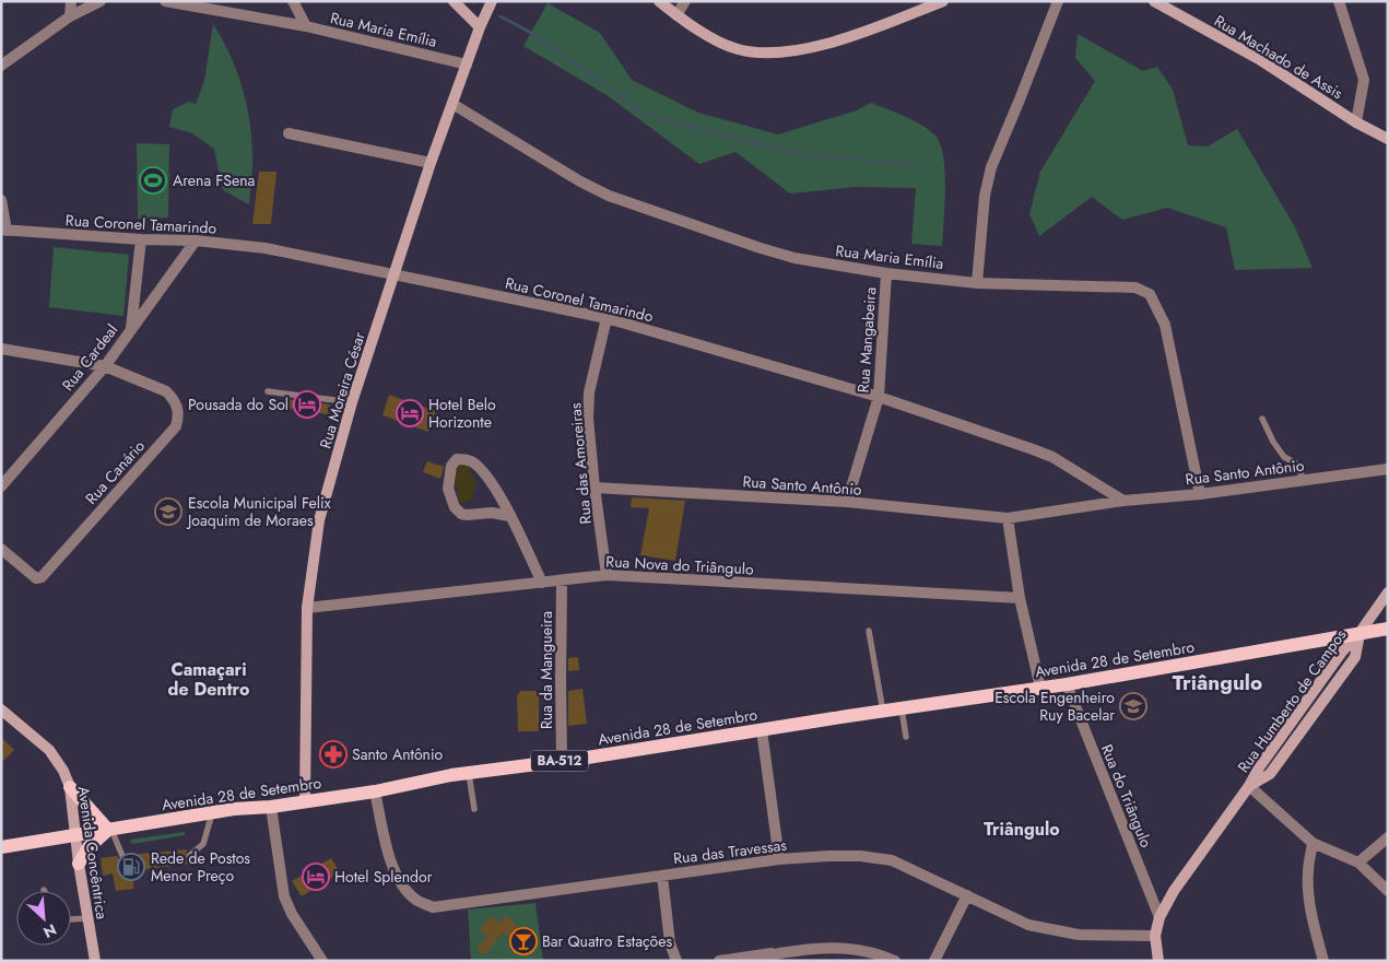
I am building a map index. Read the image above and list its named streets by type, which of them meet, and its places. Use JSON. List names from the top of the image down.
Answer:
{
  "streets": {
    "main road": ["Avenida 28 de Setembro", "BA-512"],
    "street": [
      "Rua Maria Emília",
      "Rua Machado de Assis",
      "Rua Coronel Tamarindo",
      "Rua Mangabeira",
      "Rua Cardeal",
      "Rua Moreira César",
      "Rua das Amoreiras",
      "Rua Canário",
      "Rua Santo Antônio",
      "Rua Nova do Triângulo",
      "Rua da Mangueira",
      "Rua Humberto de Campos",
      "Rua do Triângulo",
      "Rua das Travessas",
      "Avenida Concêntrica"
    ]
  },
  "crossings": [
    ["Rua Maria Emília", "Rua Mangabeira"],
    ["Rua Maria Emília", "Rua Moreira César"],
    ["Rua Maria Emília", "Rua Santo Antônio"],
    ["Rua Coronel Tamarindo", "Rua Mangabeira"],
    ["Rua Coronel Tamarindo", "Rua Cardeal"],
    ["Rua Coronel Tamarindo", "Rua Moreira César"],
    ["Rua Coronel Tamarindo", "Rua das Amoreiras"],
    ["Rua Coronel Tamarindo", "Rua Santo Antônio"],
    ["Rua Mangabeira", "Rua Santo Antônio"],
    ["Rua Cardeal", "Rua Canário"],
    ["Rua Moreira César", "Rua Nova do Triângulo"],
    ["Rua Moreira César", "Avenida 28 de Setembro"],
    ["Rua das Amoreiras", "Rua Santo Antônio"],
    ["Rua das Amoreiras", "Rua Nova do Triângulo"],
    ["Rua Nova do Triângulo", "Rua da Mangueira"],
    ["Avenida 28 de Setembro", "Rua da Mangueira"],
    ["Avenida 28 de Setembro", "Rua Humberto de Campos"],
    ["Avenida 28 de Setembro", "BA-512"],
    ["Avenida 28 de Setembro", "Rua do Triângulo"],
    ["Avenida 28 de Setembro", "Rua das Travessas"],
    ["Avenida 28 de Setembro", "Avenida Concêntrica"],
    ["Rua Humberto de Campos", "BA-512"],
    ["Rua Humberto de Campos", "Rua do Triângulo"],
    ["Rua Humberto de Campos", "Rua das Travessas"]
  ],
  "districts": ["Camaçari de Dentro", "Triângulo", "Triângulo"],
  "places": {
    "sports": ["Arena FSena"],
    "hotel": ["Pousada do Sol", "Hotel Belo Horizonte", "Hotel Splendor"],
    "school or university": ["Escola Municipal Felix Joaquim de Moraes", "Escola Engenheiro Ruy Bacelar"],
    "pharmacy": ["Santo Antônio"],
    "fuel station": ["Rede de Postos Menor Preço"],
    "bar": ["Bar Quatro Estações"]
  },
  "north": "bottom right"
}
